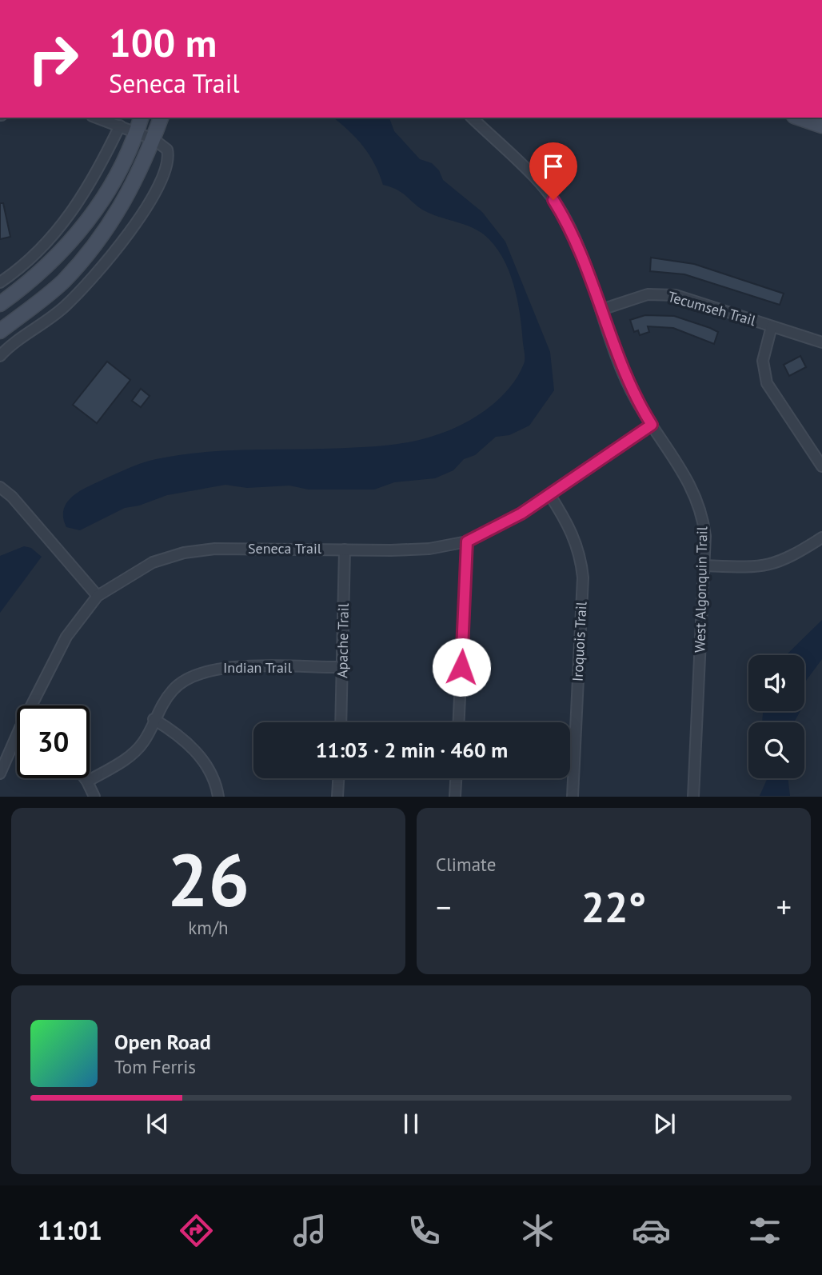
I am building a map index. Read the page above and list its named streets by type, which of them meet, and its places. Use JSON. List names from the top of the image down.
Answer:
{
  "streets": {
    "street": [
      "Tecumseh Trail",
      "Seneca Trail",
      "West Algonquin Trail",
      "Apache Trail",
      "Iroquois Trail",
      "Indian Trail"
    ]
  },
  "crossings": [
    ["Tecumseh Trail", "West Algonquin Trail"],
    ["Seneca Trail", "West Algonquin Trail"],
    ["Seneca Trail", "Apache Trail"],
    ["Seneca Trail", "Iroquois Trail"],
    ["Apache Trail", "Indian Trail"]
  ],
  "page": {
    "turn": ["100 m", "Seneca Trail"],
    "limit": "30",
    "trip": "11:03 · 2 min · 460 m",
    "tile": [
      ["26", "km/h"],
      "Climate"
    ],
    "heat": ["−", "22°", "+"],
    "song": ["Open Road", "Tom Ferris"],
    "tabs": "11:01"
  }
}
